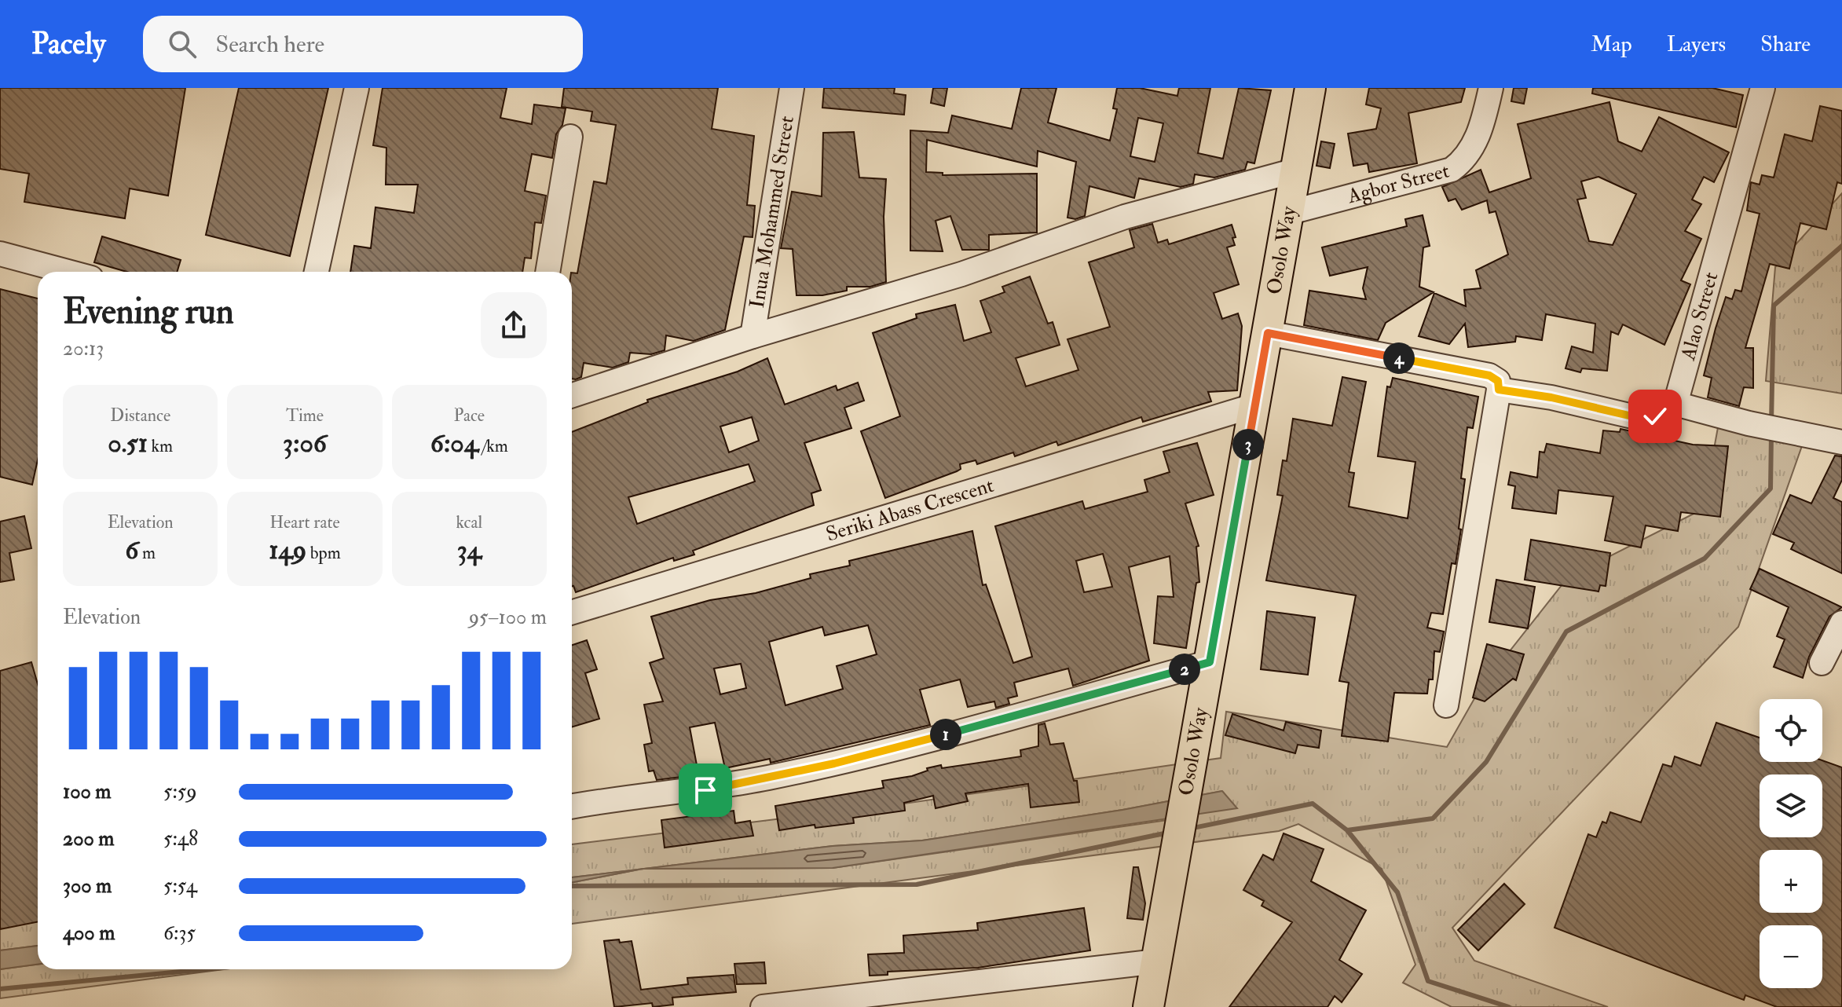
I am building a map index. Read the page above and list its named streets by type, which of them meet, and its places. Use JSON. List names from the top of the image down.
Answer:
{
  "streets": {
    "main road": ["Osolo Way"],
    "street": [
      "Agbor Street",
      "Inua Mohammed Street",
      "Alao Street",
      "Seriki Abass Crescent"
    ]
  },
  "crossings": [
    ["Agbor Street", "Osolo Way"],
    ["Osolo Way", "Seriki Abass Crescent"]
  ],
  "page": {
    "header": "Pacely",
    "search": "Search here",
    "nav": ["Map", "Layers", "Share"],
    "heading": ["Evening run", "20:13"],
    "pins": [
      "4",
      "3",
      "2",
      "1"
    ],
    "stats": [
      ["Distance", "0.51 km"],
      ["Time", "3:06"],
      ["Pace", "6:04 /km"],
      ["Elevation", "6 m"],
      ["Heart rate", "149 bpm"],
      ["kcal", "34"]
    ],
    "chart": ["Elevation", "95–100 m"],
    "map_buttons": ["+", "−"],
    "list": [
      {
        "name": "100 m",
        "note": "5:59"
      },
      {
        "name": "200 m",
        "note": "5:48"
      },
      {
        "name": "300 m",
        "note": "5:54"
      },
      {
        "name": "400 m",
        "note": "6:35"
      }
    ]
  }
}
